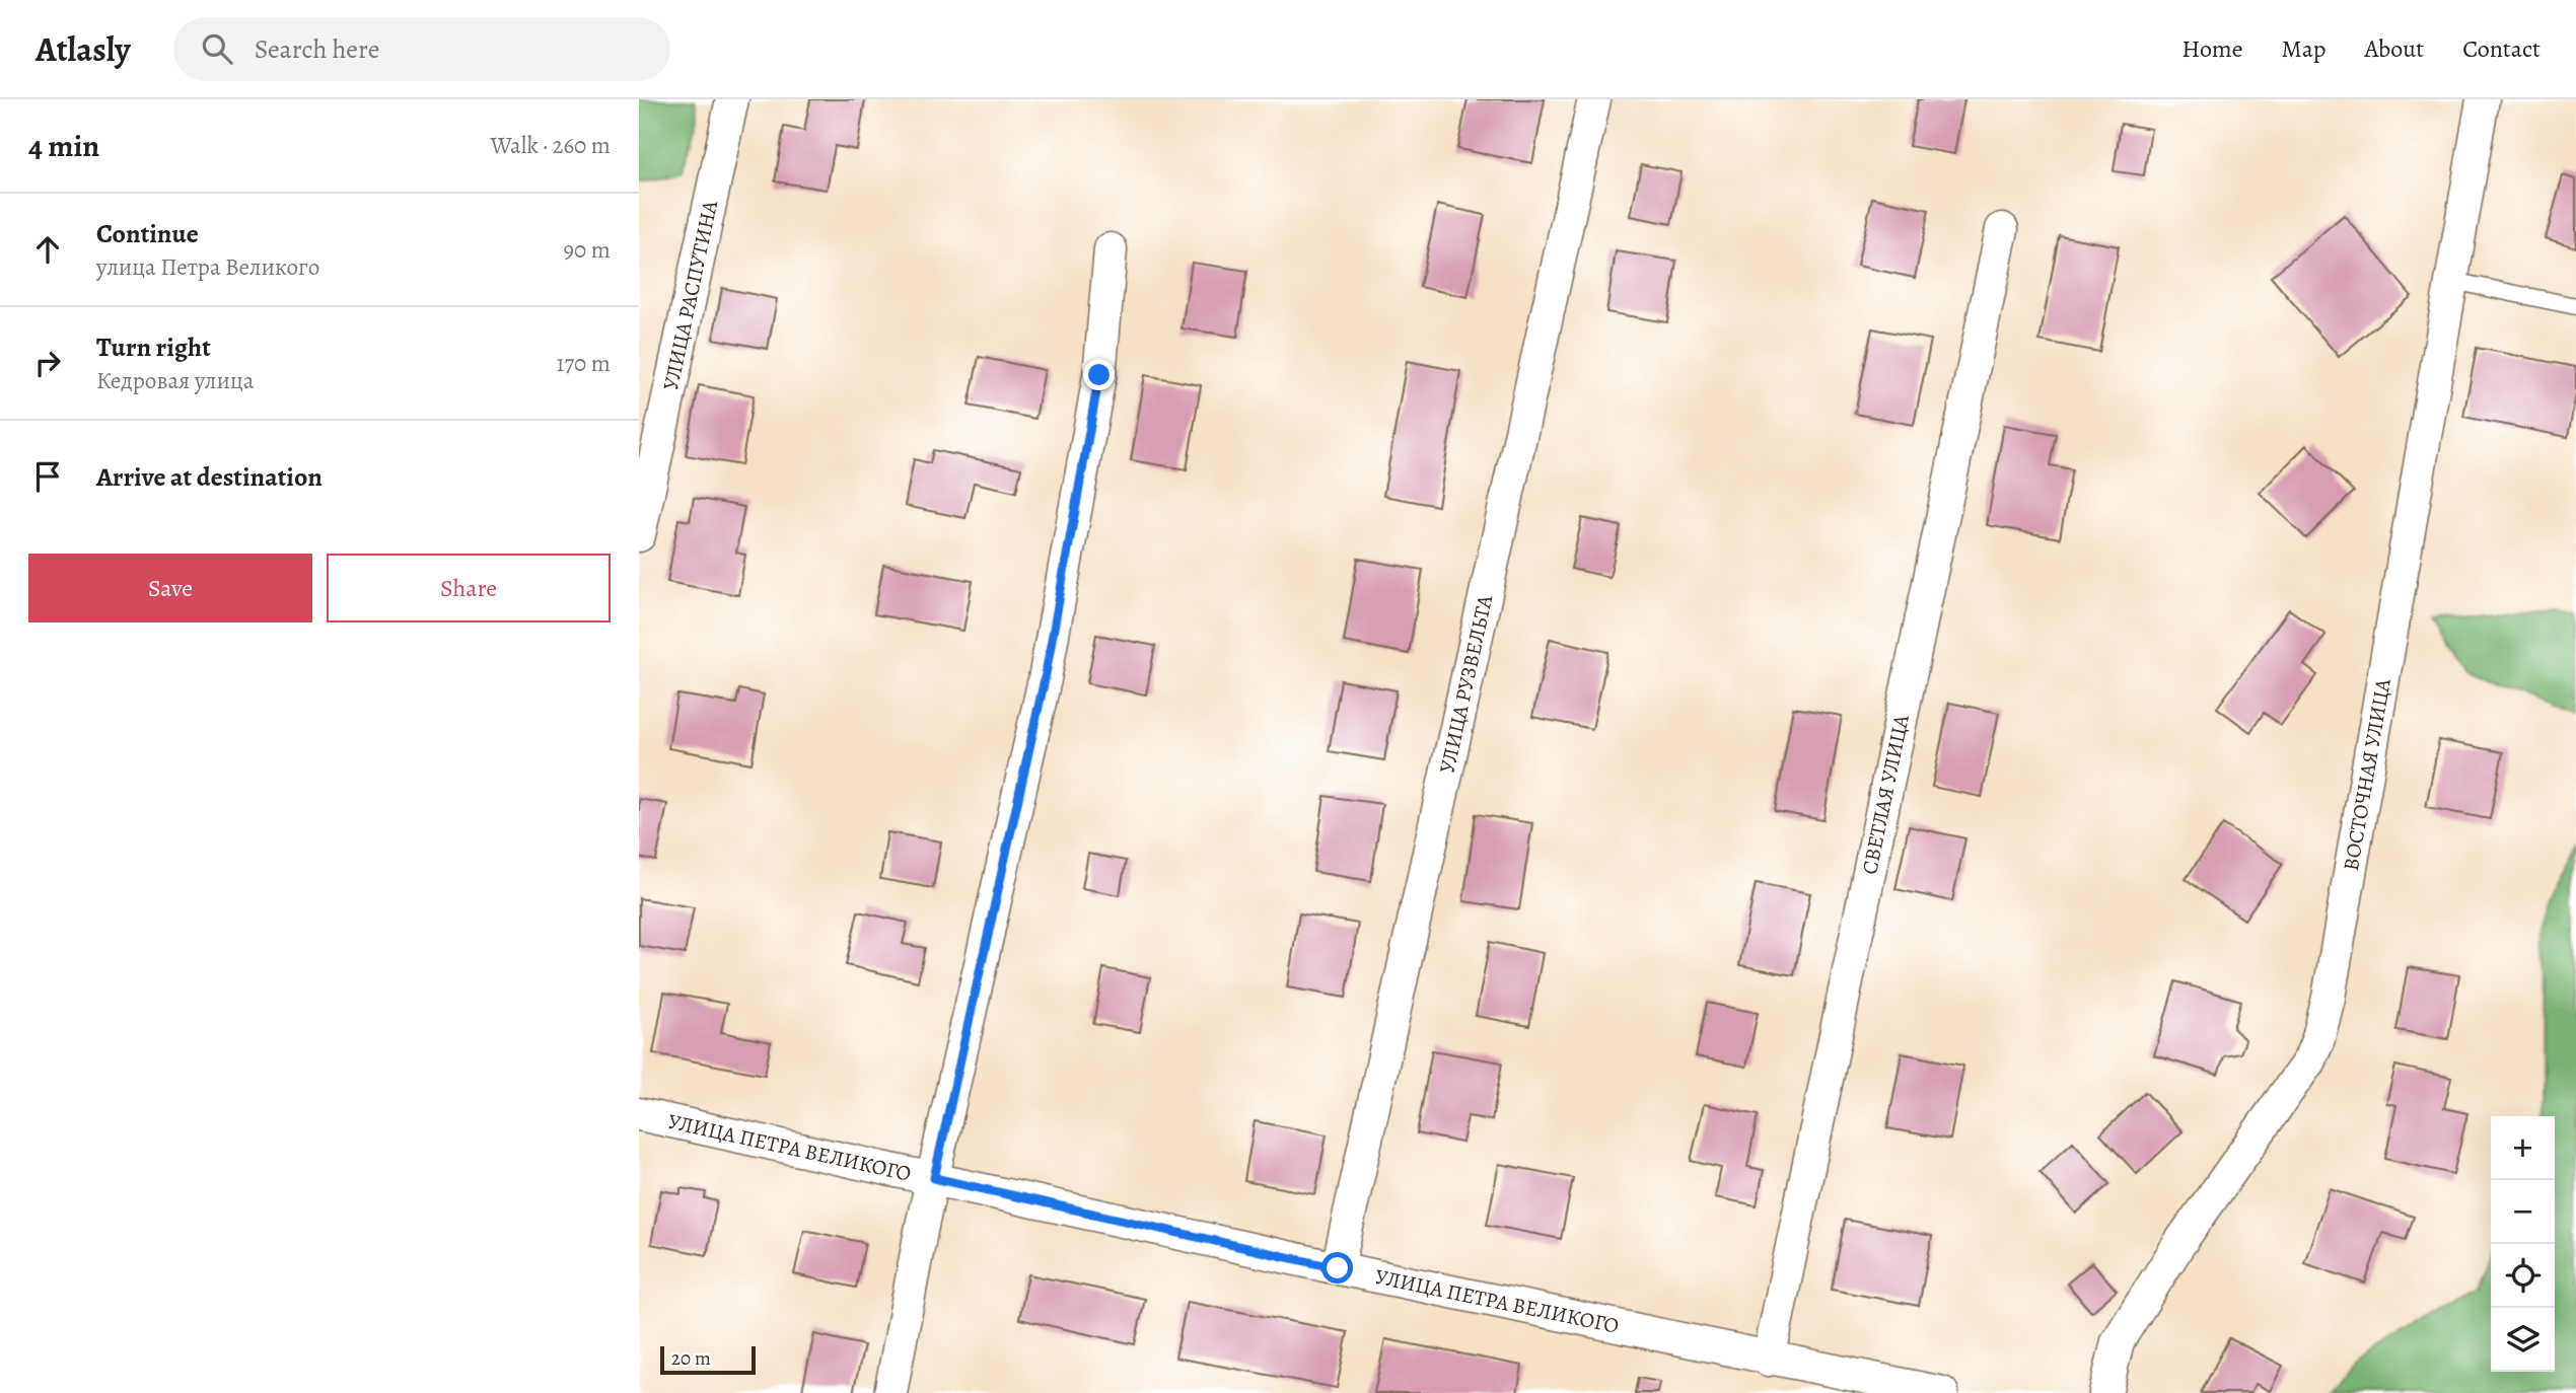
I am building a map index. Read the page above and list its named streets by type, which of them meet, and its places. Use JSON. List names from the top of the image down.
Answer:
{
  "streets": {
    "street": [
      "УЛИЦА РАСПУТИНА",
      "УЛИЦА РУЗВЕЛЬТА",
      "ВОСТОЧНАЯ УЛИЦА",
      "СВЕТЛАЯ УЛИЦА",
      "УЛИЦА ПЕТРА ВЕЛИКОГО"
    ]
  },
  "crossings": [
    ["УЛИЦА РУЗВЕЛЬТА", "УЛИЦА ПЕТРА ВЕЛИКОГО"],
    ["СВЕТЛАЯ УЛИЦА", "УЛИЦА ПЕТРА ВЕЛИКОГО"]
  ],
  "scale_bar": "20 m",
  "page": {
    "header": "Atlasly",
    "search": "Search here",
    "nav": [
      "Home",
      "Map",
      "About",
      "Contact"
    ],
    "heading": ["4 min", "Walk · 260 m"],
    "list": [
      ["Continue", "улица Петра Великого", "90 m"],
      ["Turn right", "Кедровая улица", "170 m"],
      "Arrive at destination"
    ],
    "buttons": ["Save", "Share"],
    "map_buttons": ["+", "−"],
    "scale": "20 m"
  }
}
